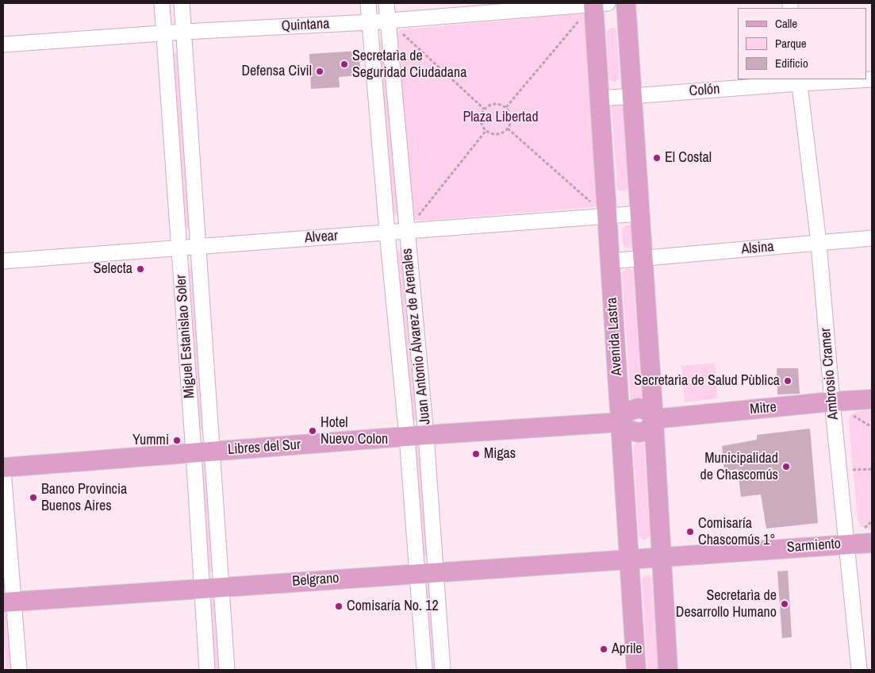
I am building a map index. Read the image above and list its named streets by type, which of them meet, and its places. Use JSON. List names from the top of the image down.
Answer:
{
  "streets": {
    "main road": [
      "Avenida Lastra",
      "Mitre",
      "Libres del Sur",
      "Sarmiento",
      "Belgrano"
    ],
    "street": [
      "Quintana",
      "Colón",
      "Alvear",
      "Alsina",
      "Miguel Estanislao Soler",
      "Juan Antonio Álvarez de Arenales",
      "Ambrosio Cramer"
    ]
  },
  "crossings": [
    ["Quintana", "Miguel Estanislao Soler"],
    ["Quintana", "Juan Antonio Álvarez de Arenales"],
    ["Quintana", "Avenida Lastra"],
    ["Colón", "Avenida Lastra"],
    ["Colón", "Ambrosio Cramer"],
    ["Alvear", "Miguel Estanislao Soler"],
    ["Alvear", "Juan Antonio Álvarez de Arenales"],
    ["Alvear", "Avenida Lastra"],
    ["Alsina", "Avenida Lastra"],
    ["Alsina", "Ambrosio Cramer"],
    ["Miguel Estanislao Soler", "Libres del Sur"],
    ["Miguel Estanislao Soler", "Belgrano"],
    ["Juan Antonio Álvarez de Arenales", "Libres del Sur"],
    ["Juan Antonio Álvarez de Arenales", "Belgrano"],
    ["Avenida Lastra", "Libres del Sur"],
    ["Avenida Lastra", "Sarmiento"],
    ["Avenida Lastra", "Belgrano"],
    ["Ambrosio Cramer", "Mitre"],
    ["Ambrosio Cramer", "Sarmiento"],
    ["Sarmiento", "Belgrano"]
  ],
  "parks": ["Plaza Libertad"],
  "places": [
    "Secretarìa de Seguridad Ciudadana",
    "Defensa Civil",
    "El Costal",
    "Selecta",
    "Secretarìa de Salud Pùblica",
    "Hotel Nuevo Colon",
    "Yummi",
    "Migas",
    "Municipalidad de Chascomús",
    "Banco Provincia Buenos Aires",
    "Comisaría Chascomús 1°",
    "Secretarìa de Desarrollo Humano",
    "Comisaría No. 12",
    "Aprile"
  ],
  "legend": ["Calle", "Parque", "Edificio"]
}
